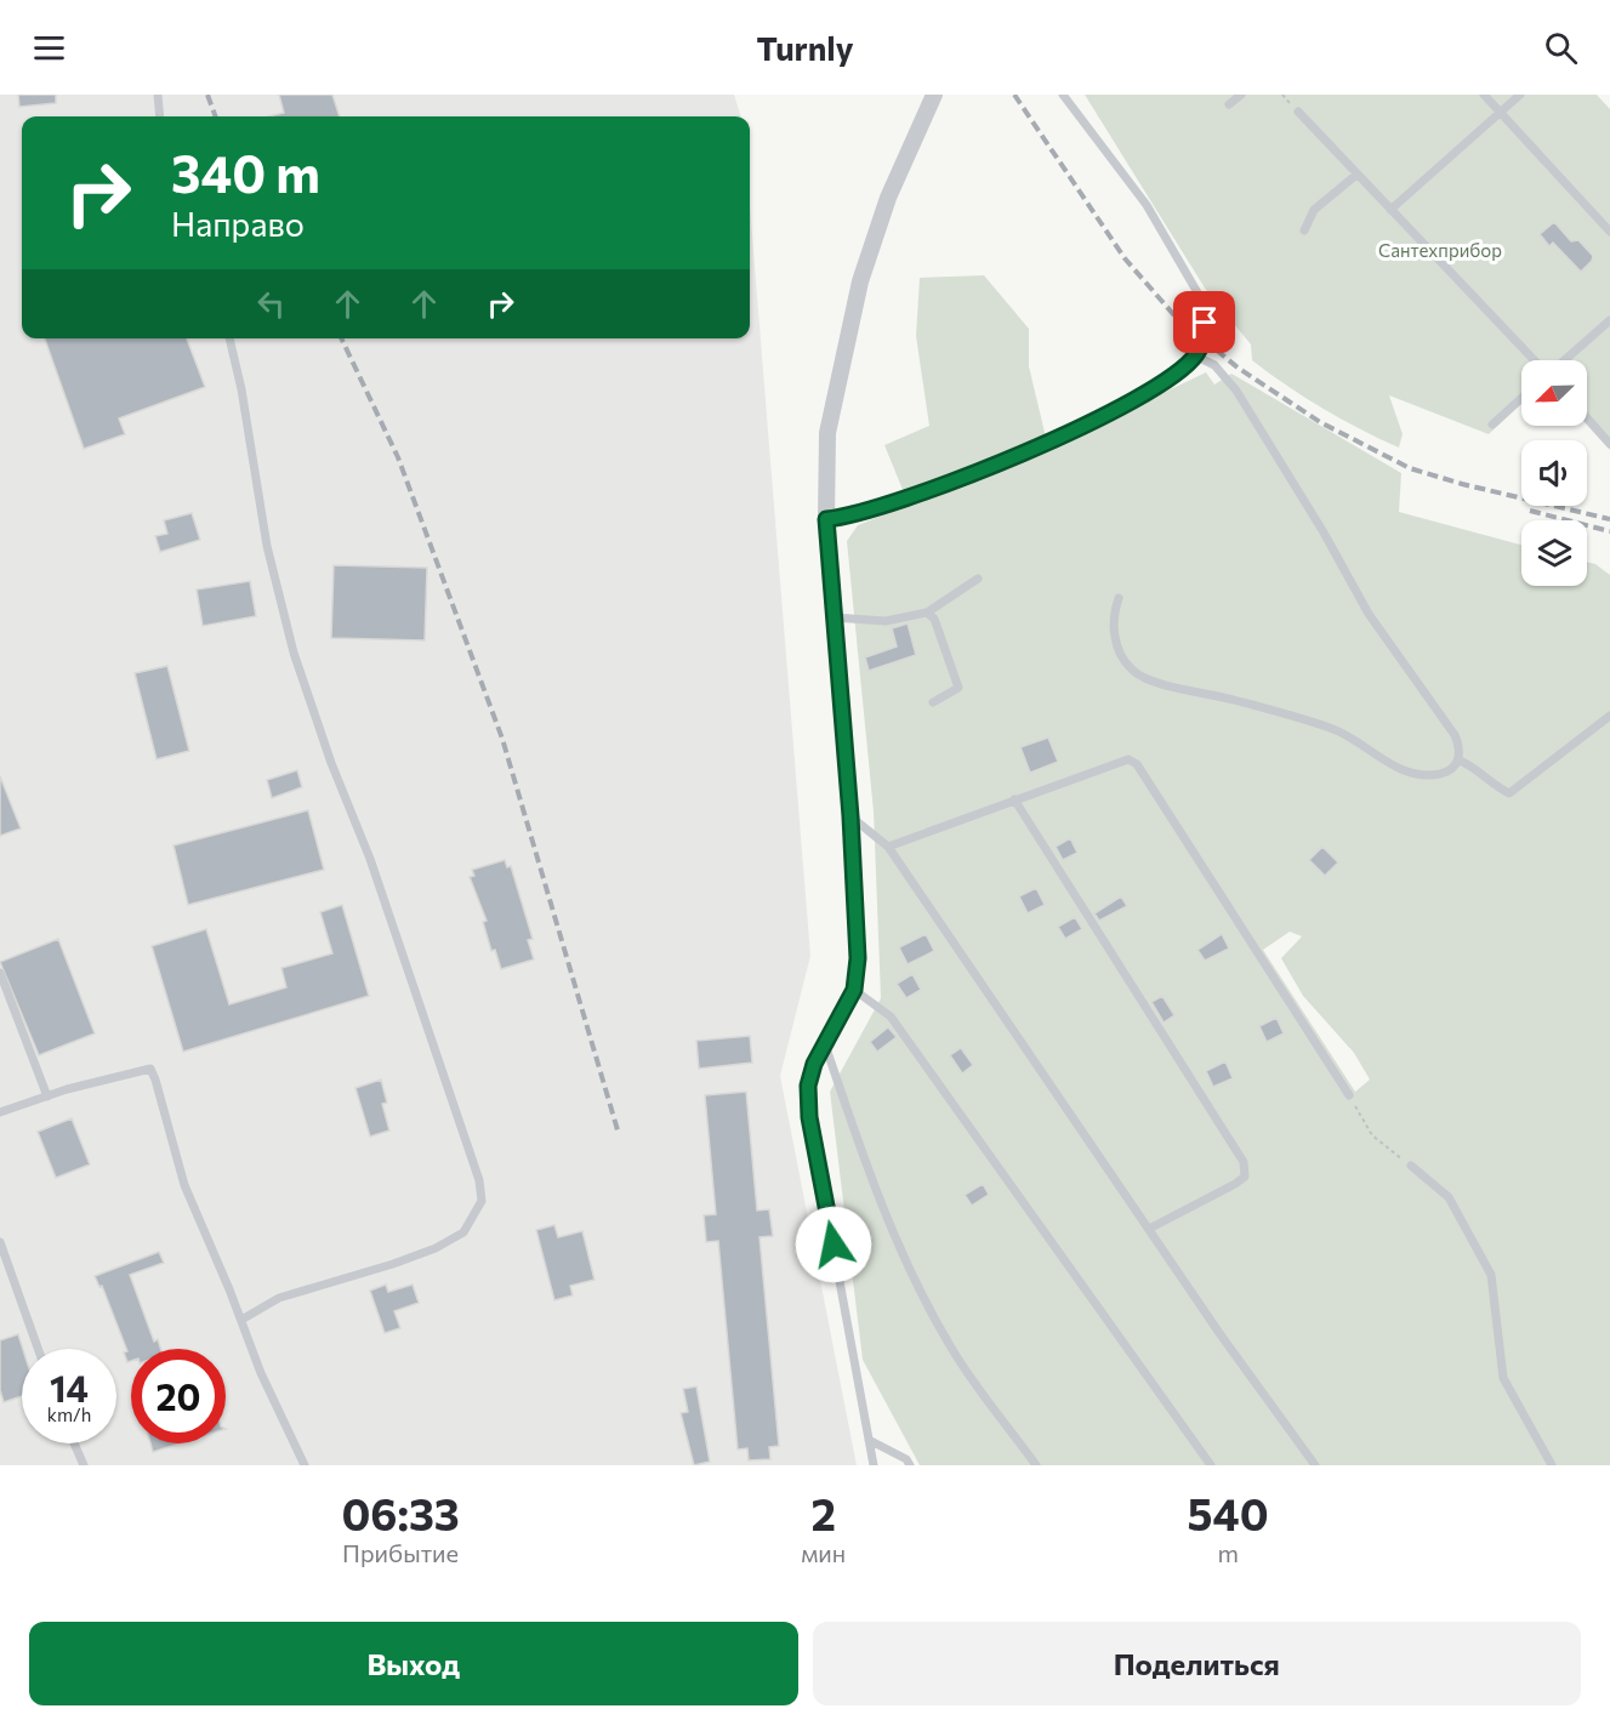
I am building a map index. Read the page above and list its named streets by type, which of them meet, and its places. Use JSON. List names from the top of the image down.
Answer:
{
  "parks": ["Сантехприбор"],
  "north": "bottom left",
  "page": {
    "header": "Turnly",
    "turn": ["340 m", "Направо"],
    "speed": "14 km/h",
    "limit": "20",
    "eta": [
      "06:33",
      "Прибытие",
      "2",
      "мин",
      "540",
      "m"
    ],
    "buttons": ["Выход", "Поделиться"]
  }
}
